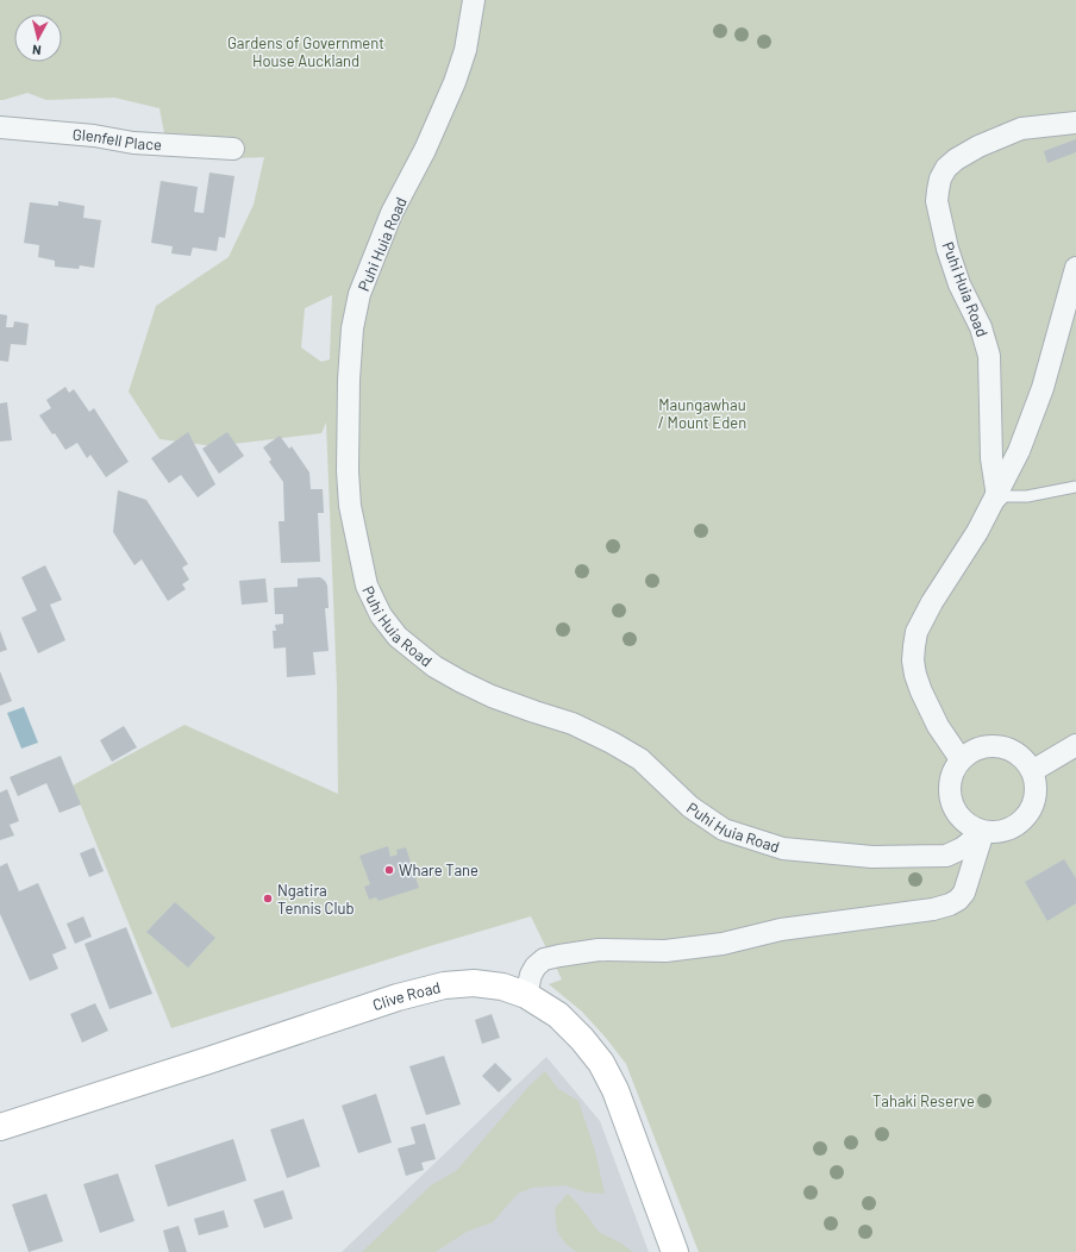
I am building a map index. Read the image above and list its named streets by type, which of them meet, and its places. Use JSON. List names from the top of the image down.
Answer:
{
  "streets": {
    "main road": ["Clive Road"],
    "street": ["Glenfell Place", "Puhi Huia Road"]
  },
  "parks": ["Gardens of Government House Auckland", "Maungawhau / Mount Eden", "Tahaki Reserve"],
  "places": ["Whare Tane", "Ngatira Tennis Club"],
  "north": "bottom"
}
